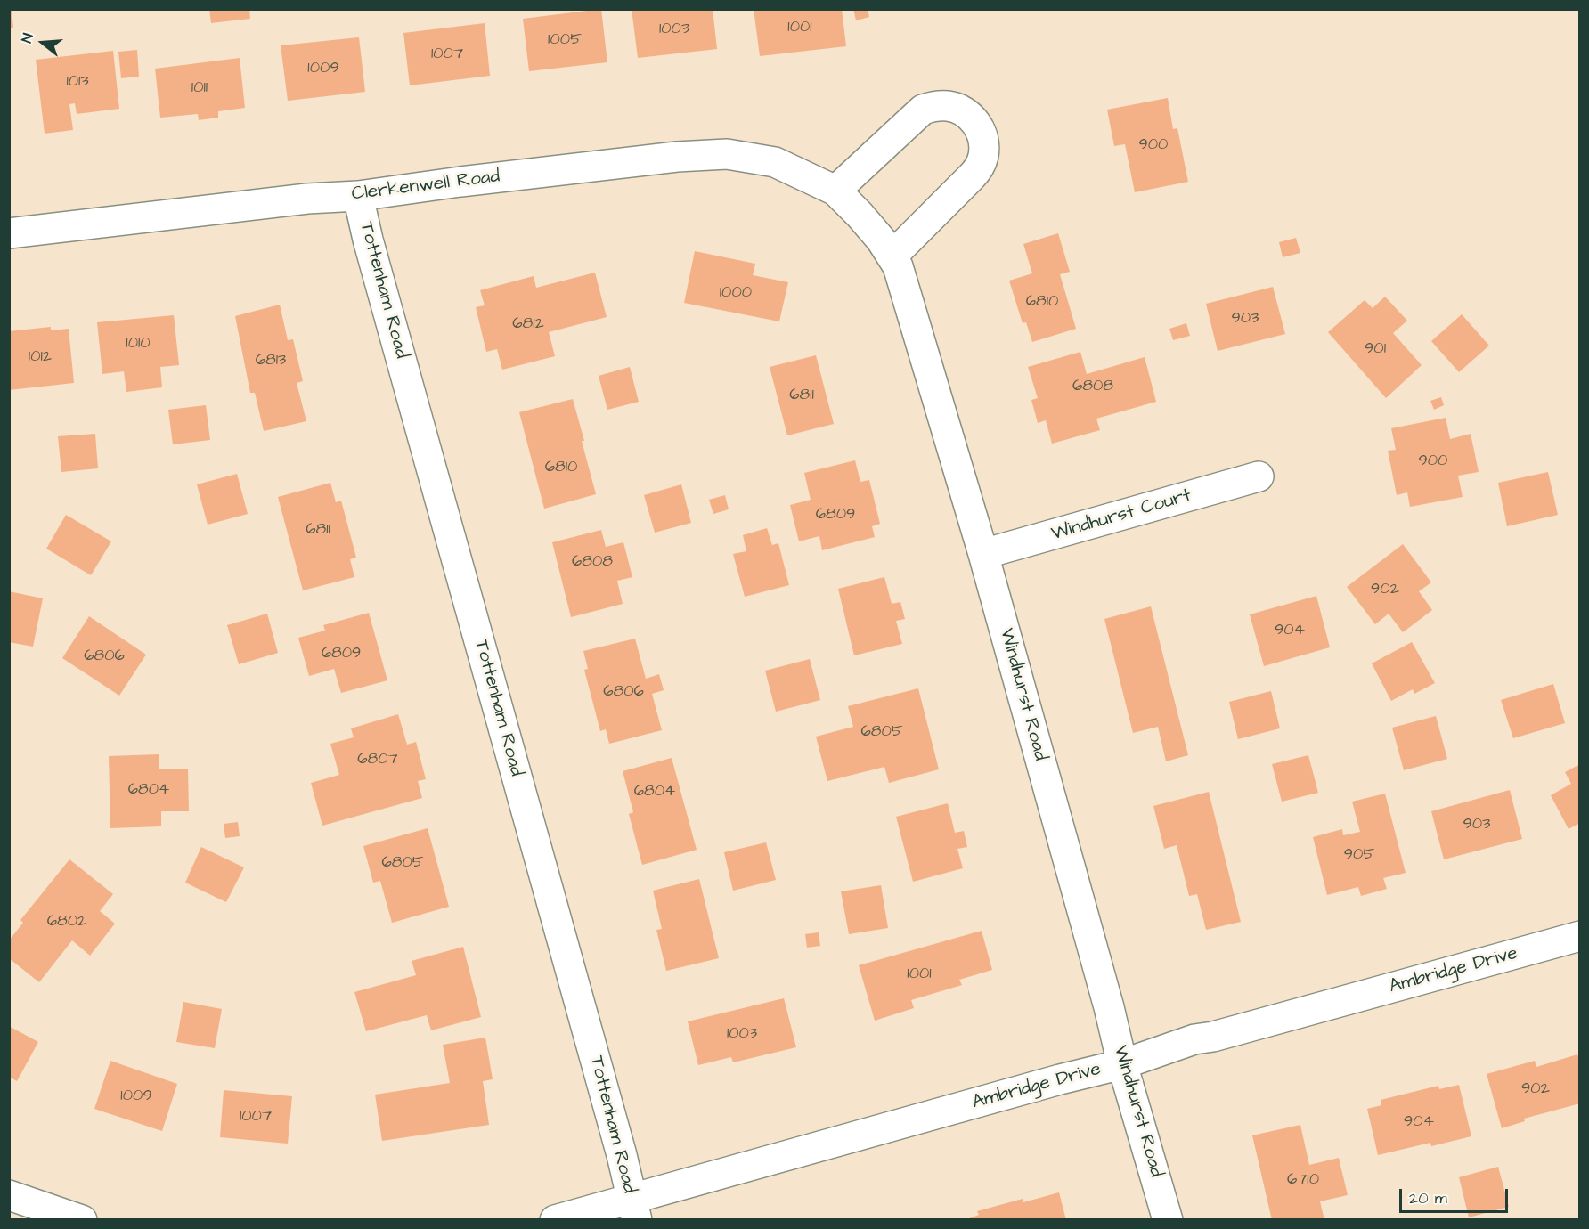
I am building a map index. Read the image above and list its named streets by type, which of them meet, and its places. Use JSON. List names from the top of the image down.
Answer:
{
  "streets": {
    "street": [
      "Clerkenwell Road",
      "Tottenham Road",
      "Windhurst Court",
      "Windhurst Road",
      "Ambridge Drive"
    ]
  },
  "crossings": [
    ["Clerkenwell Road", "Tottenham Road"],
    ["Clerkenwell Road", "Windhurst Road"],
    ["Tottenham Road", "Ambridge Drive"],
    ["Windhurst Court", "Windhurst Road"],
    ["Windhurst Road", "Ambridge Drive"]
  ],
  "house_numbers": [
    "1001",
    "1003",
    "1005",
    "1007",
    "1009",
    "1013",
    "1011",
    "900",
    "1000",
    "6810",
    "903",
    "6812",
    "1010",
    "901",
    "1012",
    "6813",
    "6808",
    "6811",
    "900",
    "6810",
    "6809",
    "6811",
    "6808",
    "902",
    "904",
    "6809",
    "6806",
    "6806",
    "6805",
    "6807",
    "6804",
    "6804",
    "903",
    "905",
    "6805",
    "6802",
    "1001",
    "1003",
    "902",
    "1009",
    "1007",
    "904",
    "6710"
  ],
  "scale_bar": "20 m",
  "north": "left"
}
